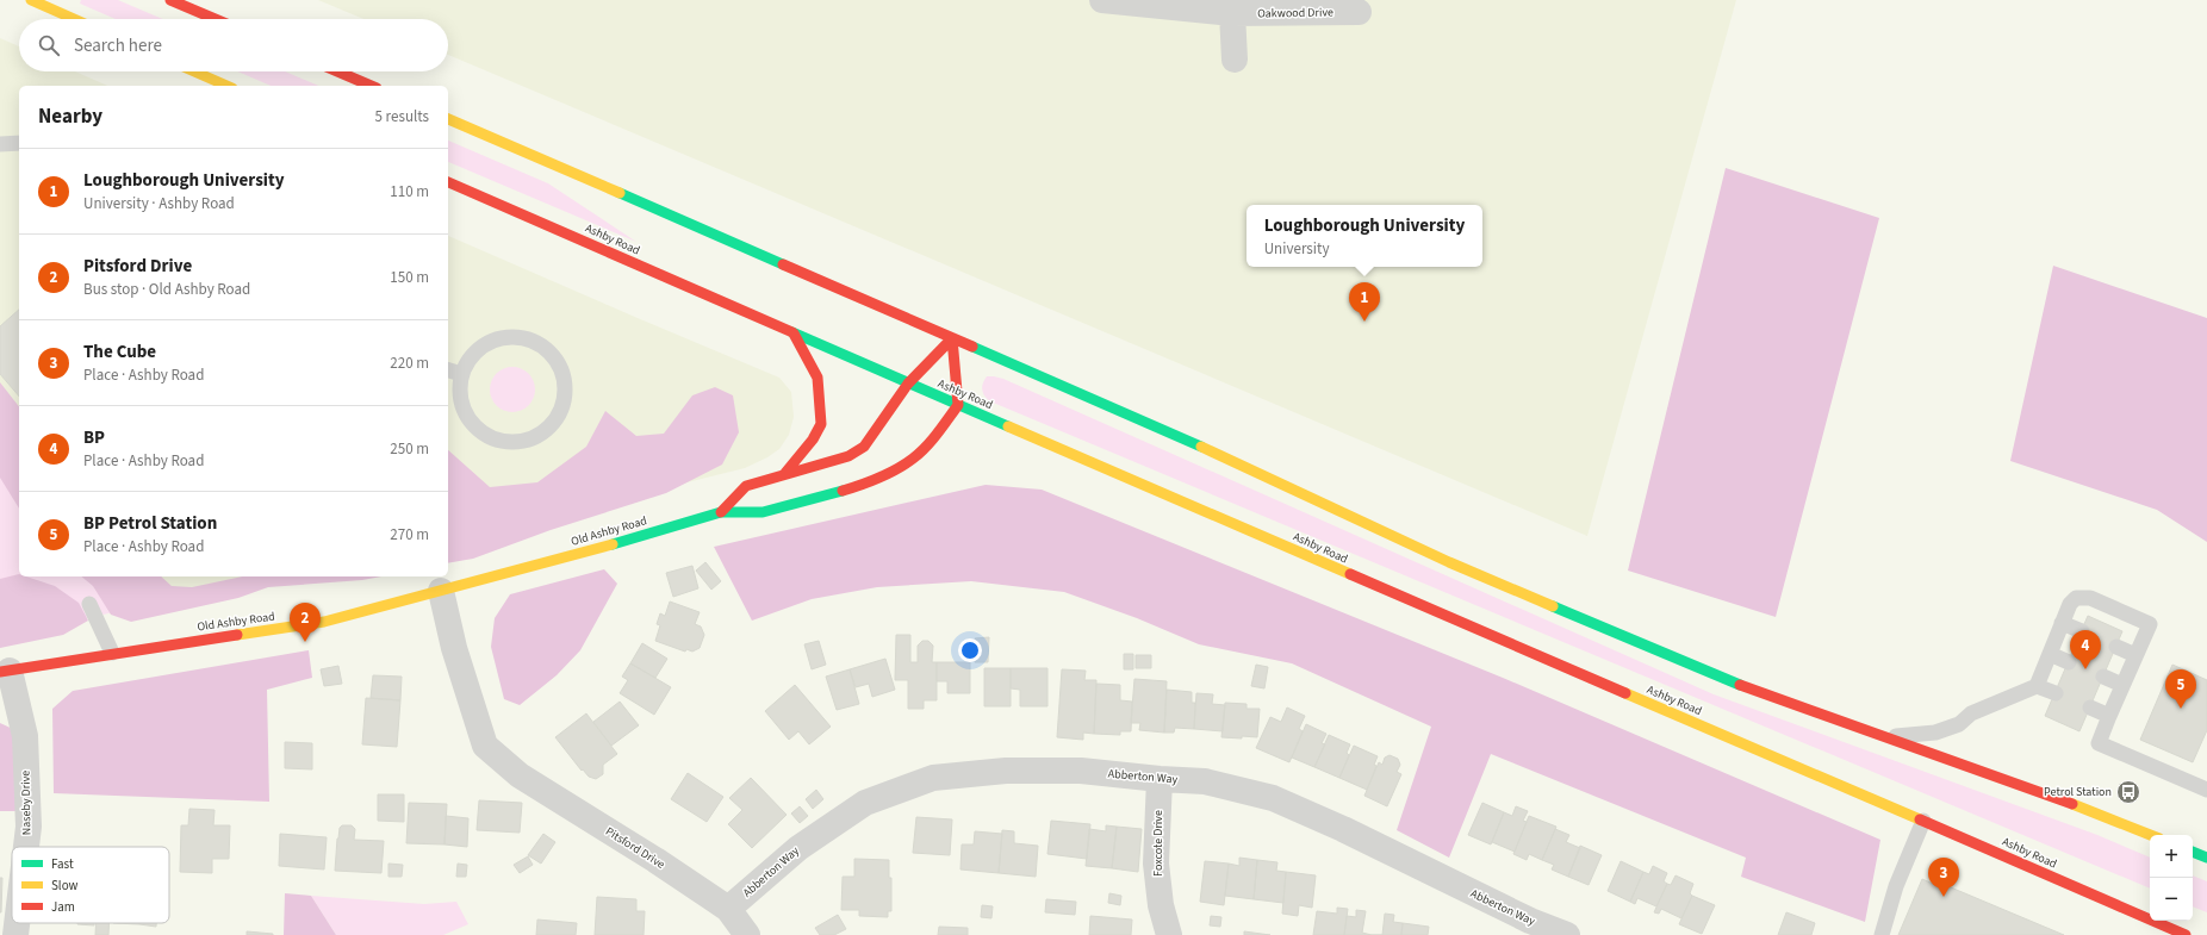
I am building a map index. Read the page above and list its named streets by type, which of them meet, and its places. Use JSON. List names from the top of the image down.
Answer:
{
  "streets": {
    "main road": ["Ashby Road", "Old Ashby Road"],
    "street": [
      "Oakwood Drive",
      "Abberton Way",
      "Naseby Drive",
      "Foxcote Drive",
      "Pitsford Drive"
    ]
  },
  "crossings": [
    ["Ashby Road", "Old Ashby Road"],
    ["Old Ashby Road", "Naseby Drive"],
    ["Old Ashby Road", "Pitsford Drive"],
    ["Abberton Way", "Foxcote Drive"],
    ["Abberton Way", "Pitsford Drive"]
  ],
  "places": {
    "bus stop": ["Petrol Station"]
  },
  "legend": ["Fast", "Slow", "Jam"],
  "page": {
    "search": "Search here",
    "heading": ["Nearby", "5 results"],
    "list": [
      {
        "mark": "1",
        "name": "Loughborough University",
        "note": "University · Ashby Road",
        "value": "110 m"
      },
      {
        "mark": "2",
        "name": "Pitsford Drive",
        "note": "Bus stop · Old Ashby Road",
        "value": "150 m"
      },
      {
        "mark": "3",
        "name": "The Cube",
        "note": "Place · Ashby Road",
        "value": "220 m"
      },
      {
        "mark": "4",
        "name": "BP",
        "note": "Place · Ashby Road",
        "value": "250 m"
      },
      {
        "mark": "5",
        "name": "BP Petrol Station",
        "note": "Place · Ashby Road",
        "value": "270 m"
      }
    ],
    "popup": ["Loughborough University", "University"],
    "pins": [
      "1",
      "2",
      "4",
      "5",
      "3"
    ],
    "map_buttons": ["+", "−"]
  }
}
